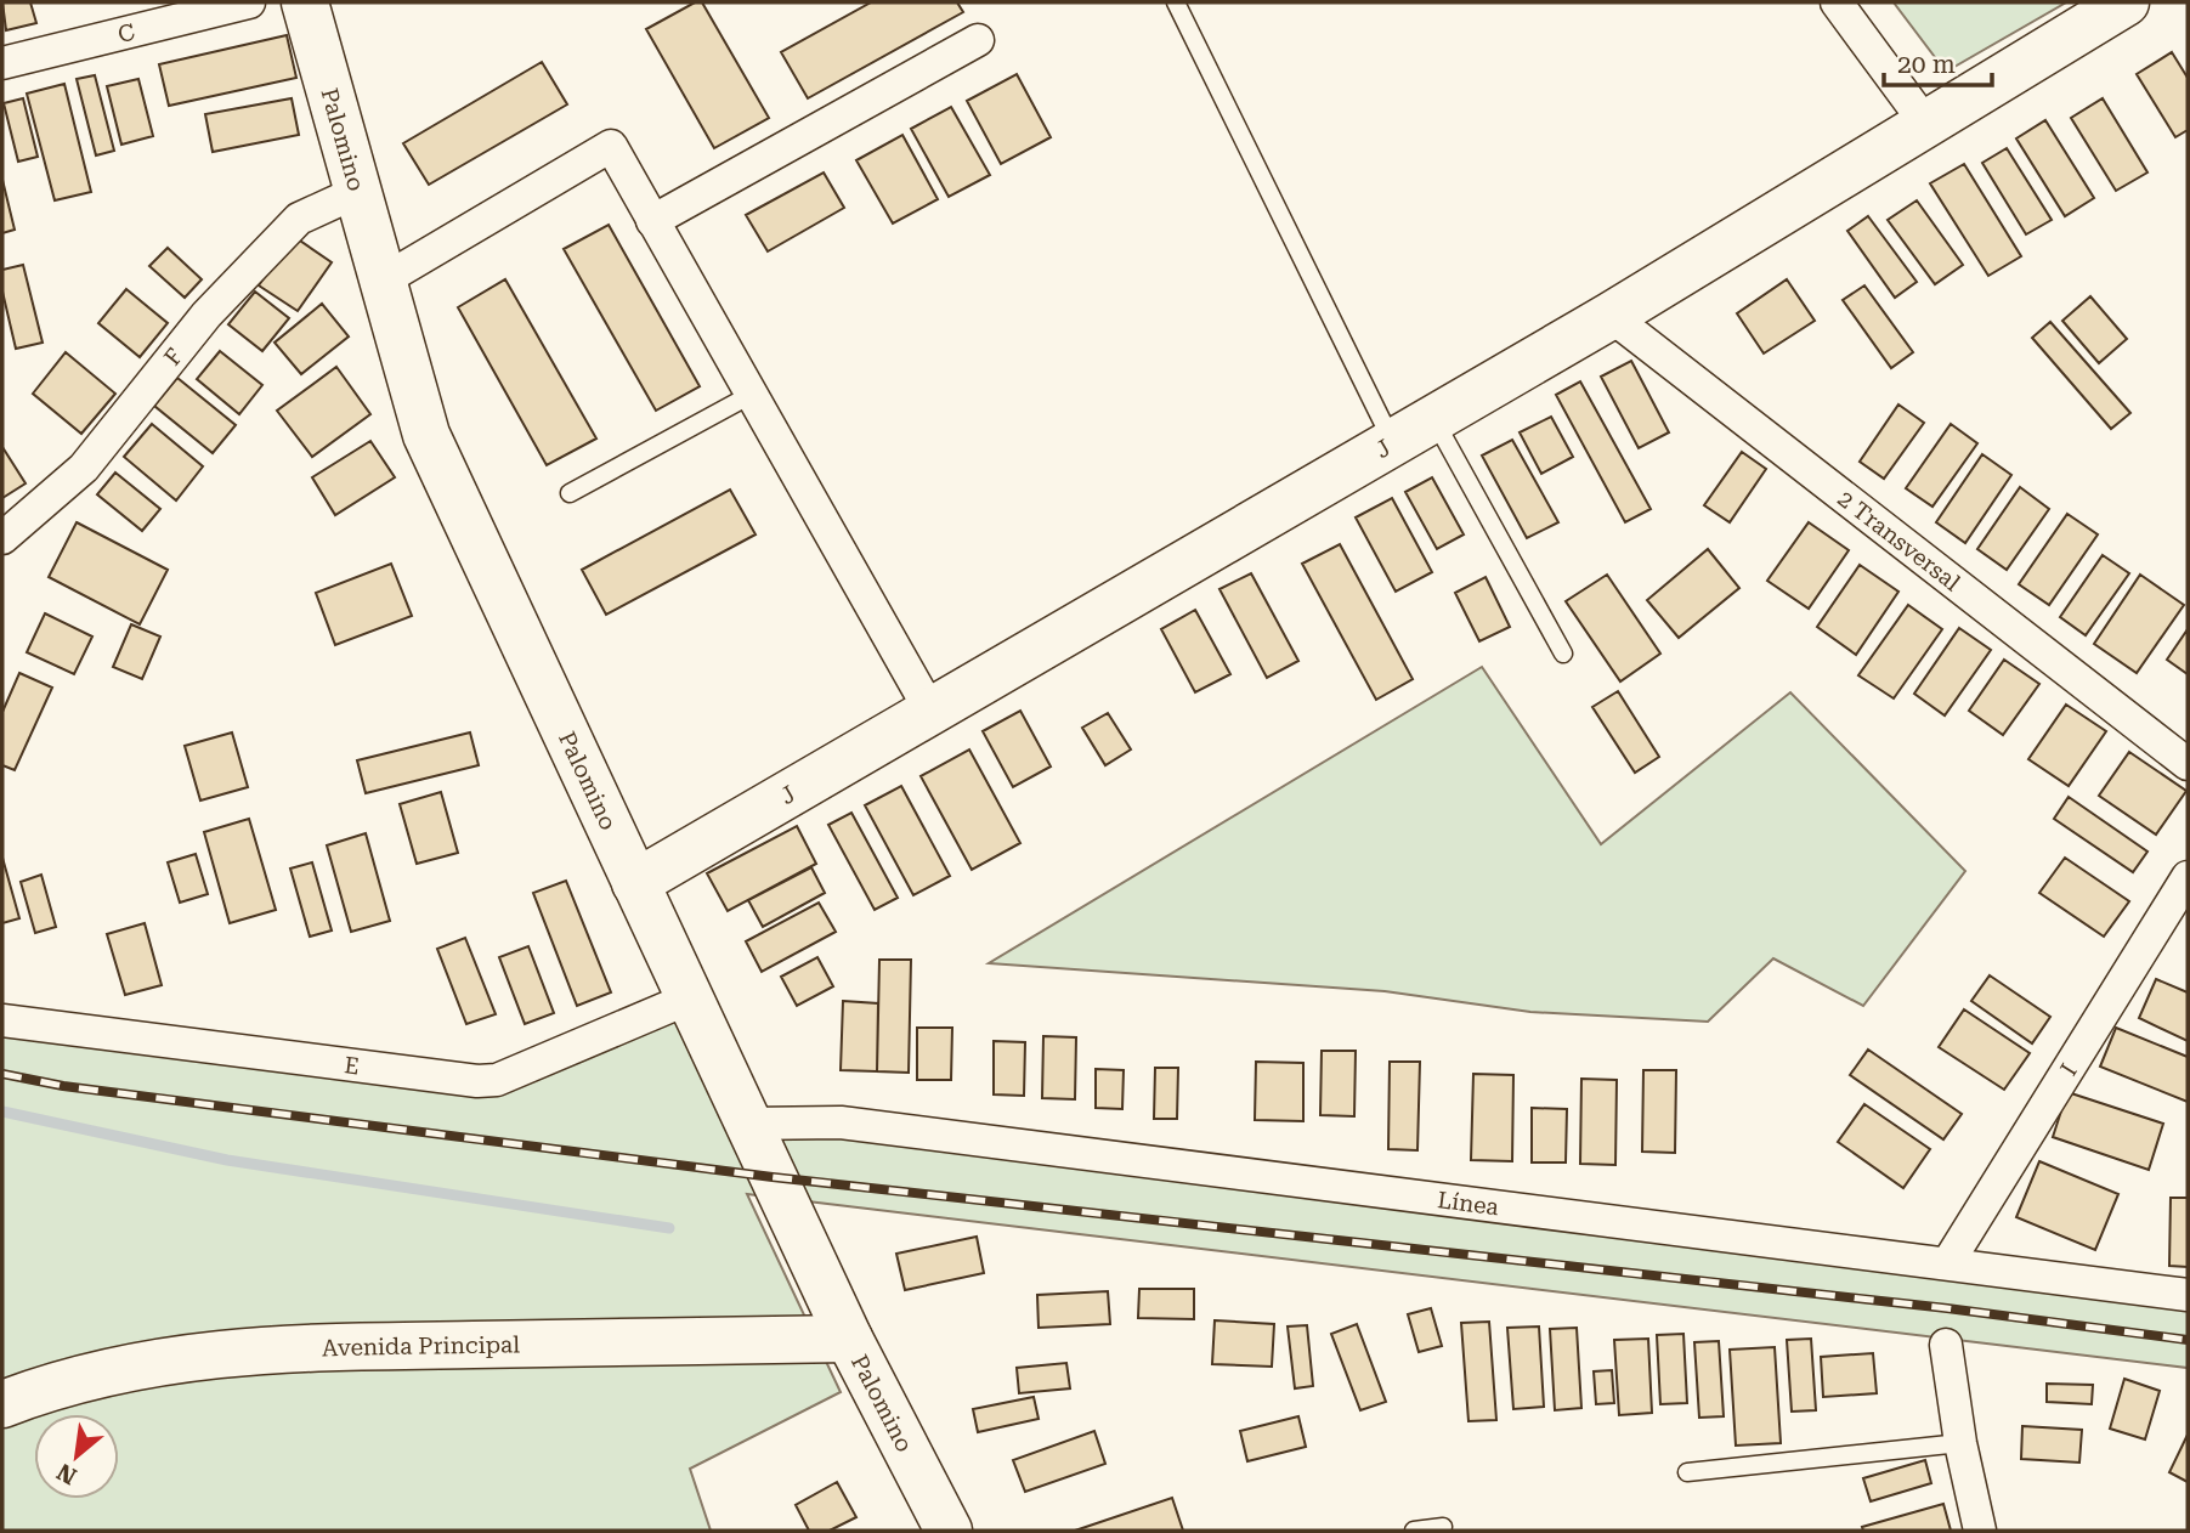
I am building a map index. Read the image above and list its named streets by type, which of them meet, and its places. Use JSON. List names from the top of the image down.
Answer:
{
  "streets": {
    "main road": ["Palomino", "J", "Avenida Principal"],
    "street": [
      "C",
      "F",
      "2 Transversal",
      "E",
      "I",
      "Línea"
    ]
  },
  "crossings": [
    ["Palomino", "F"],
    ["Palomino", "J"],
    ["Palomino", "E"],
    ["Palomino", "Línea"],
    ["Palomino", "Avenida Principal"],
    ["J", "2 Transversal"],
    ["I", "Línea"]
  ],
  "scale_bar": "20 m",
  "north": "bottom left"
}
